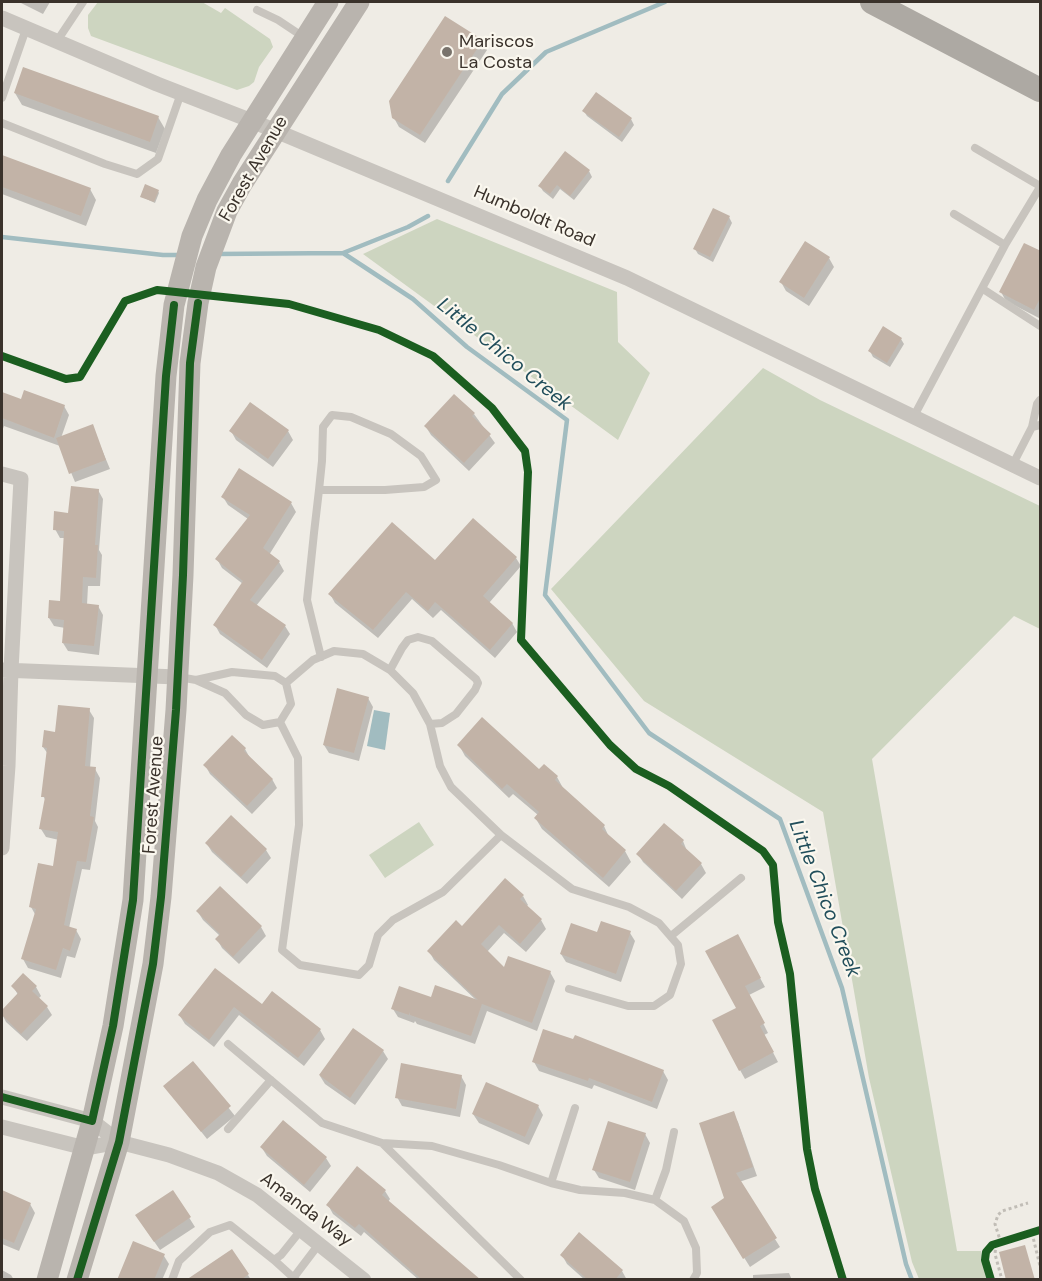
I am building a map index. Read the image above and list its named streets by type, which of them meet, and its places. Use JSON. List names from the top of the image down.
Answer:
{
  "streets": {
    "street": ["Forest Avenue", "Humboldt Road", "Amanda Way"]
  },
  "crossings": [
    ["Forest Avenue", "Humboldt Road"],
    ["Forest Avenue", "Amanda Way"]
  ],
  "water": ["Little Chico Creek"],
  "places": ["Mariscos La Costa"]
}
